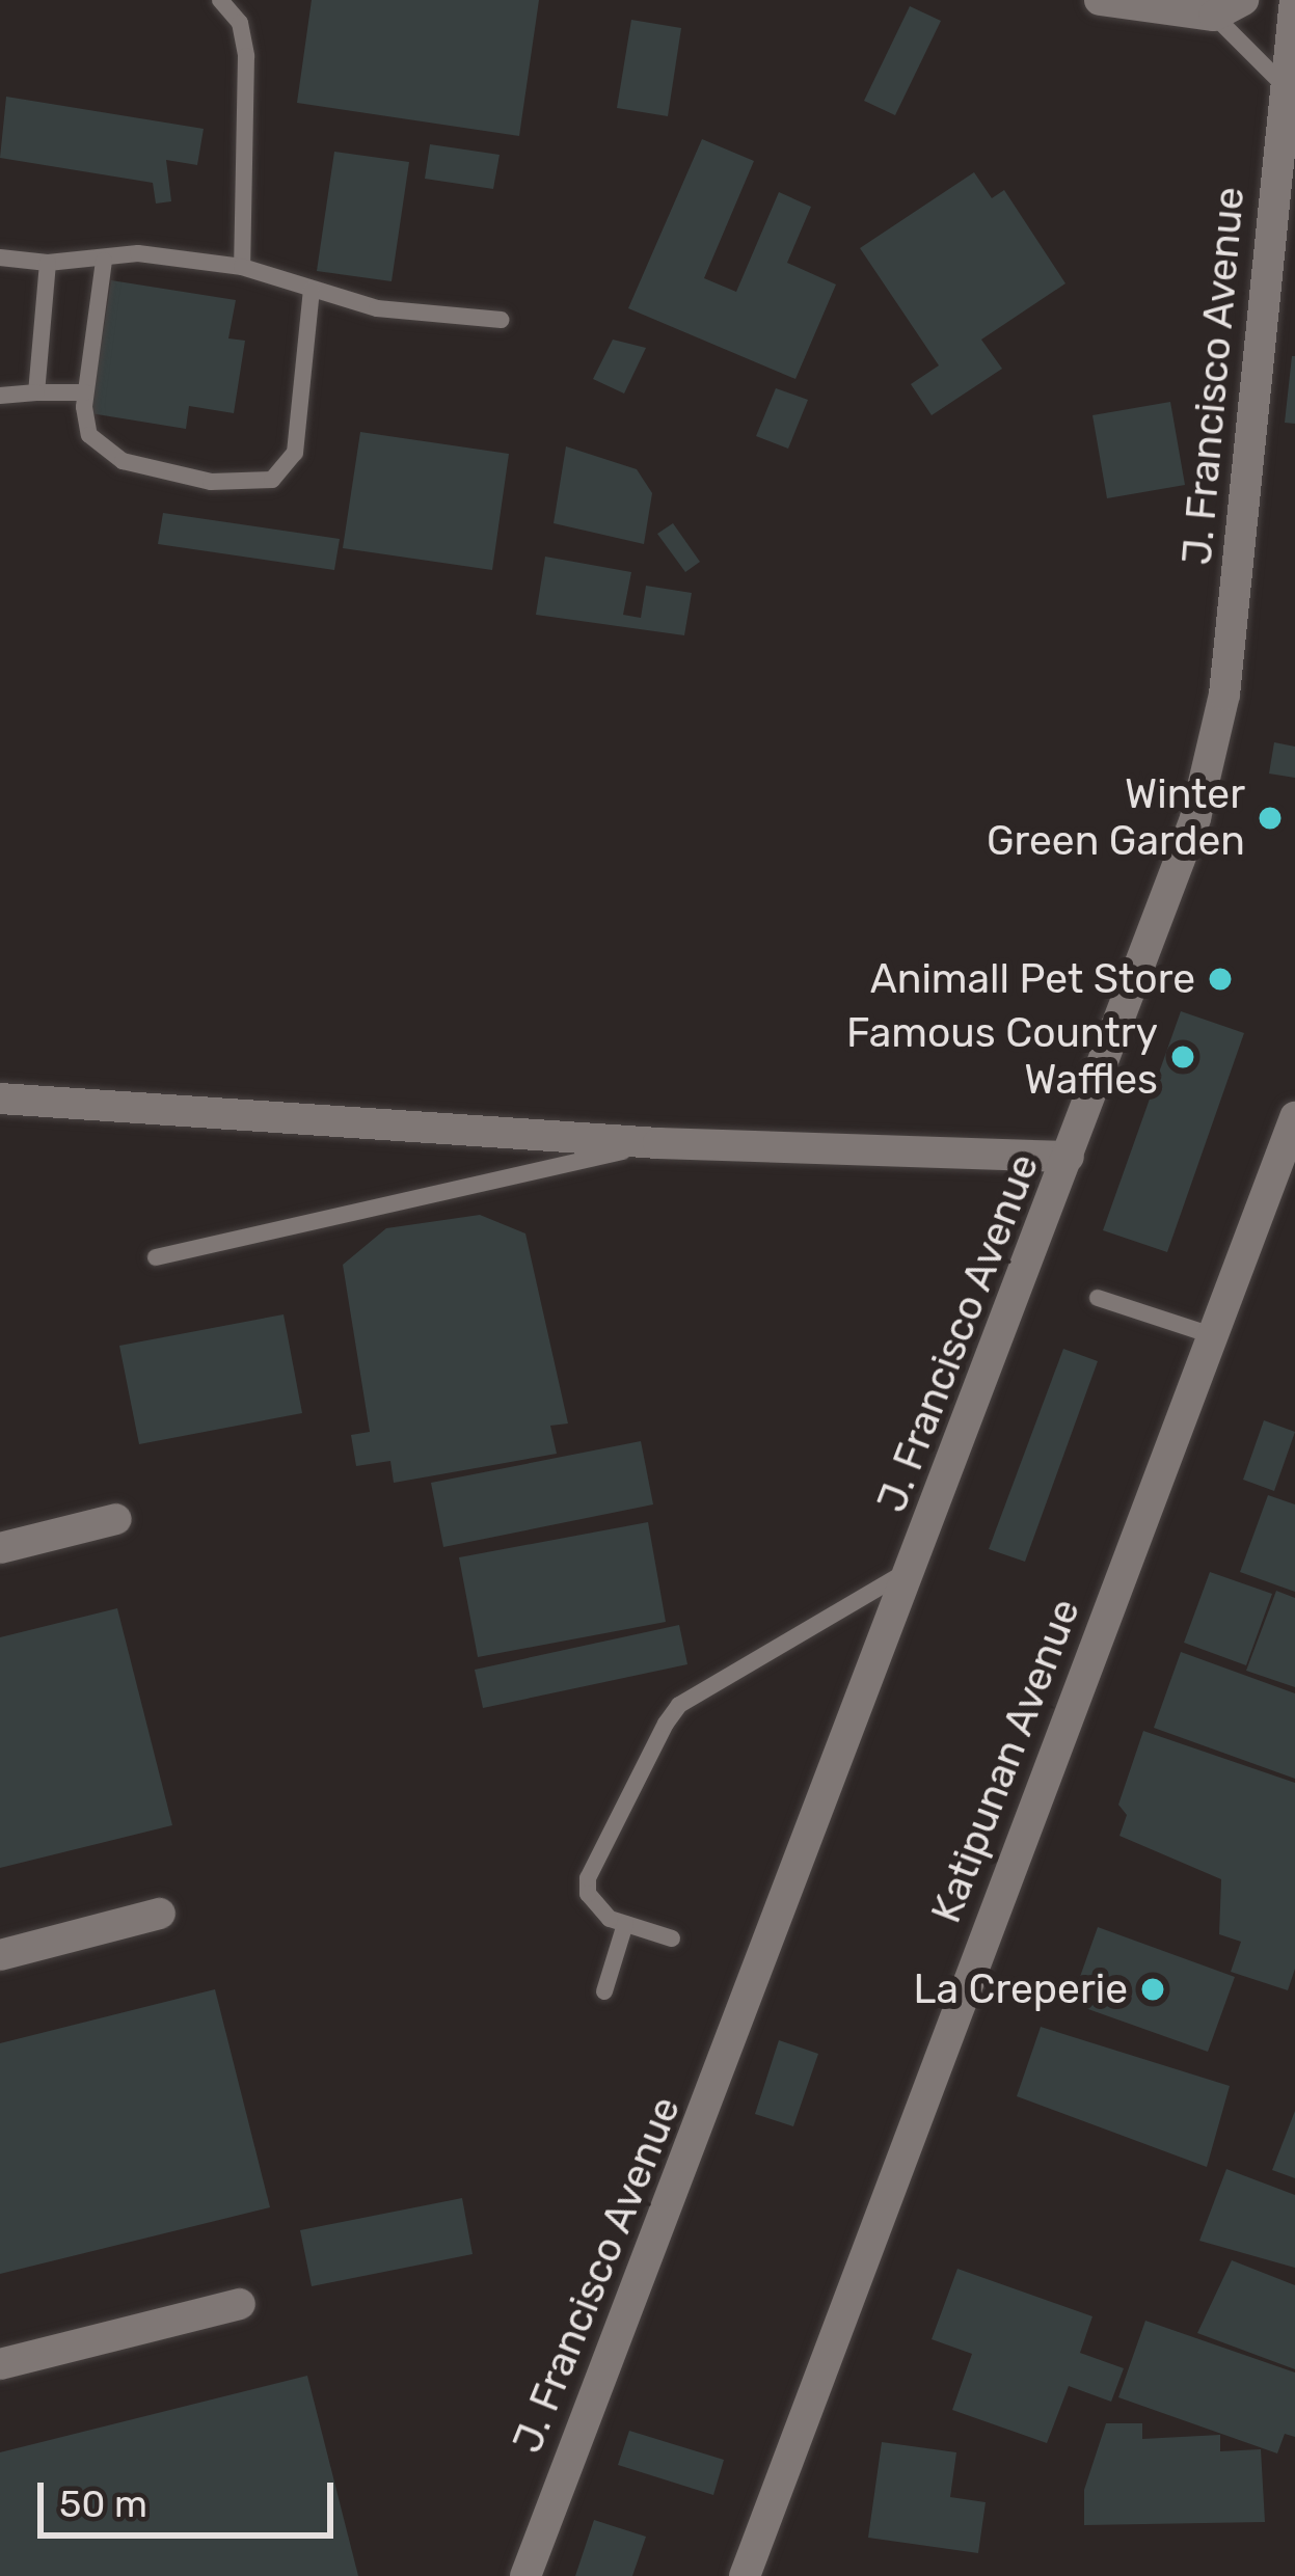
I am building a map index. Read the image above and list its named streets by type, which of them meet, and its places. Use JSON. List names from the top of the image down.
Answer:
{
  "streets": {
    "street": ["J. Francisco Avenue", "Katipunan Avenue"]
  },
  "places": [
    "Winter Green Garden",
    "Animall Pet Store",
    "Famous Country Waffles",
    "La Creperie"
  ],
  "scale_bar": "50 m"
}
